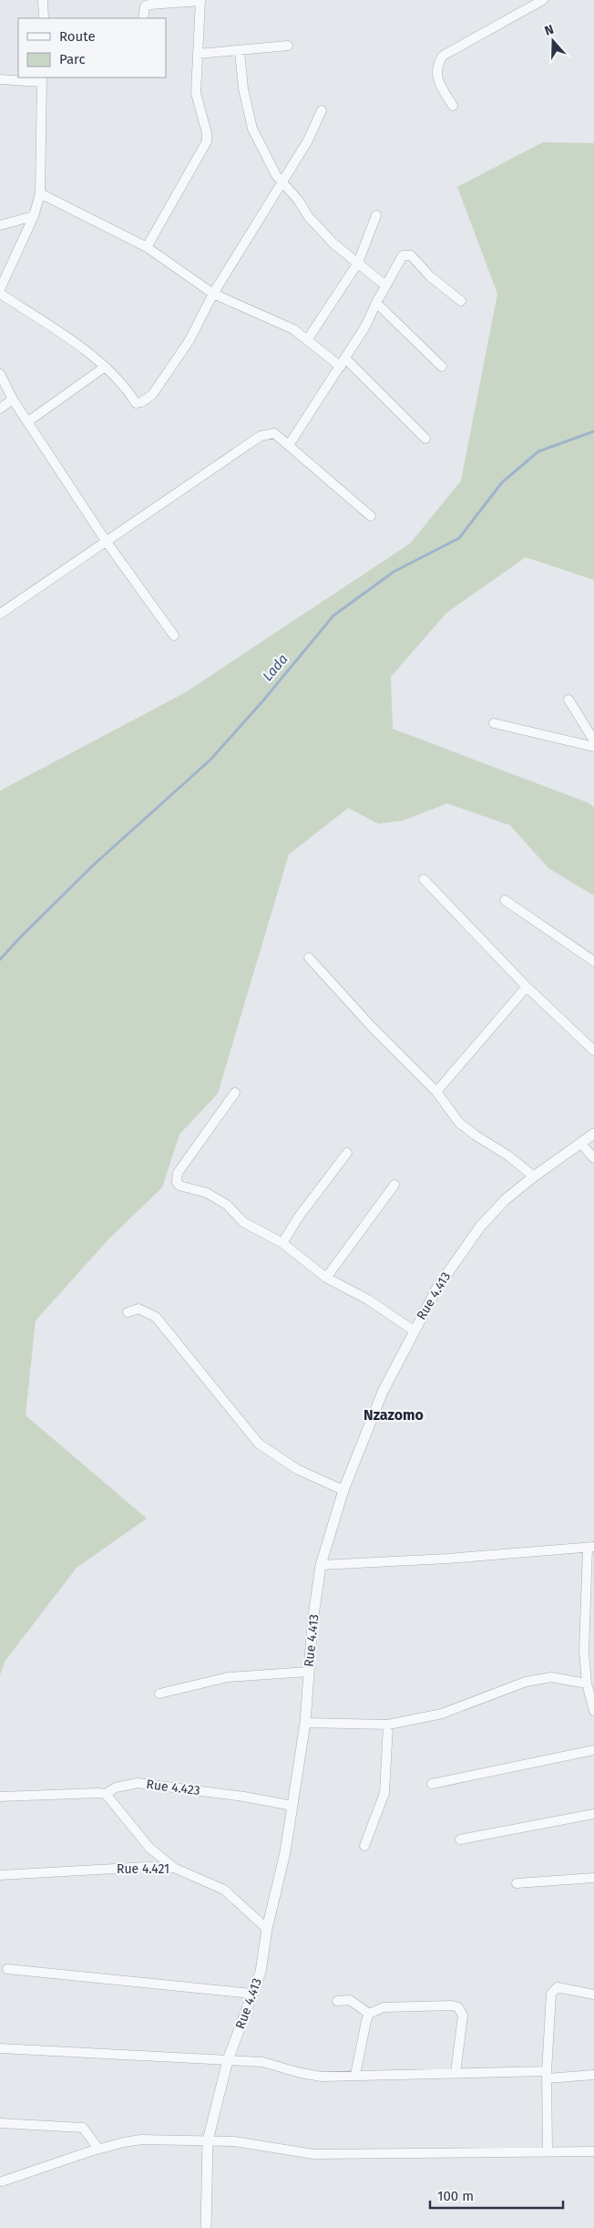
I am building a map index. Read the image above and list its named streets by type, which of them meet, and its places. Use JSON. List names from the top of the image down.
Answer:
{
  "streets": {
    "street": ["Rue 4.413", "Rue 4.423", "Rue 4.421"]
  },
  "crossings": [
    ["Rue 4.413", "Rue 4.423"],
    ["Rue 4.413", "Rue 4.421"]
  ],
  "districts": ["Nzazomo"],
  "water": ["Lada"],
  "legend": ["Route", "Parc"],
  "scale_bar": "100 m",
  "north": "top"
}
